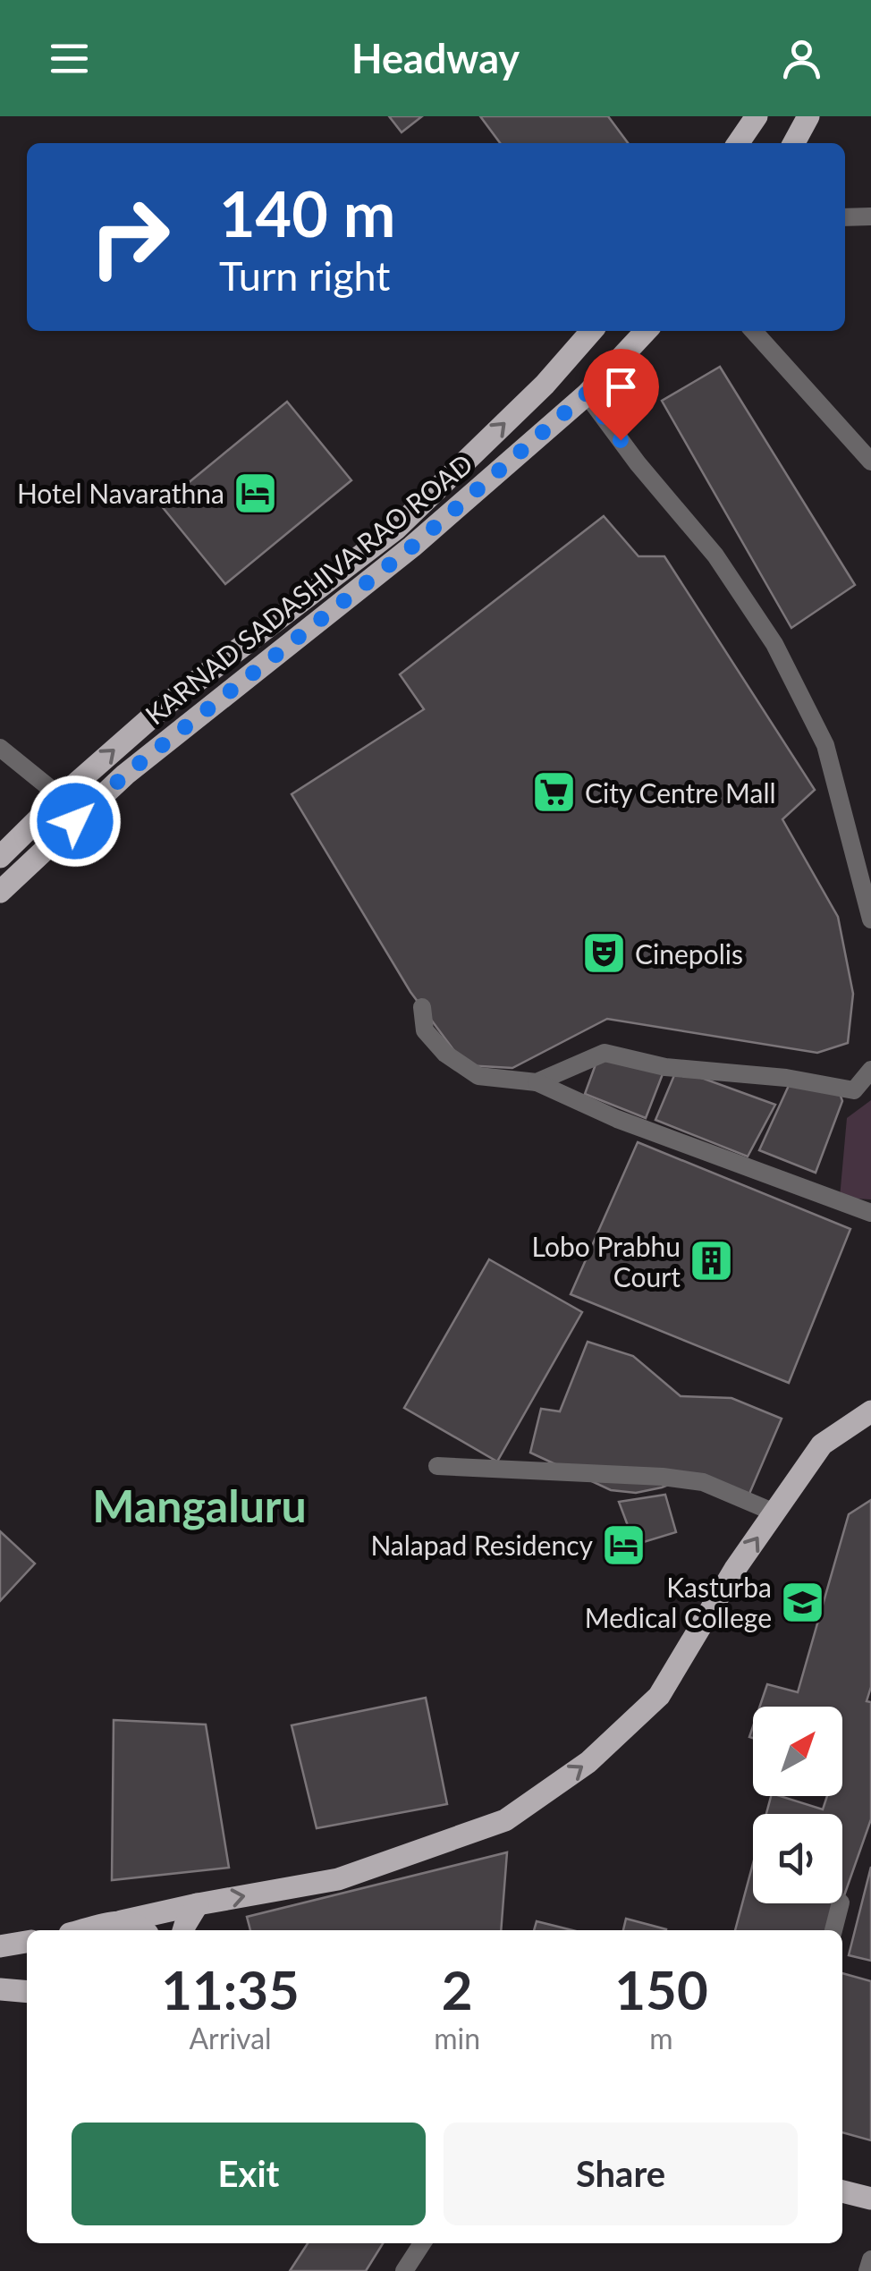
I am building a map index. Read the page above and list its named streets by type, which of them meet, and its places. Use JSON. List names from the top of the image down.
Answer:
{
  "streets": {
    "main road": ["KARNAD SADASHIVA RAO ROAD"]
  },
  "districts": ["Mangaluru"],
  "places": {
    "hotel": ["Hotel Navarathna", "Nalapad Residency"],
    "supermarket": ["City Centre Mall"],
    "theatre": ["Cinepolis"],
    "building": ["Lobo Prabhu Court"],
    "school or university": ["Kasturba Medical College"]
  },
  "north": "top right",
  "page": {
    "header": "Headway",
    "turn": ["140 m", "Turn right"],
    "eta": [
      "11:35",
      "Arrival",
      "2",
      "min",
      "150",
      "m"
    ],
    "buttons": ["Exit", "Share"]
  }
}
